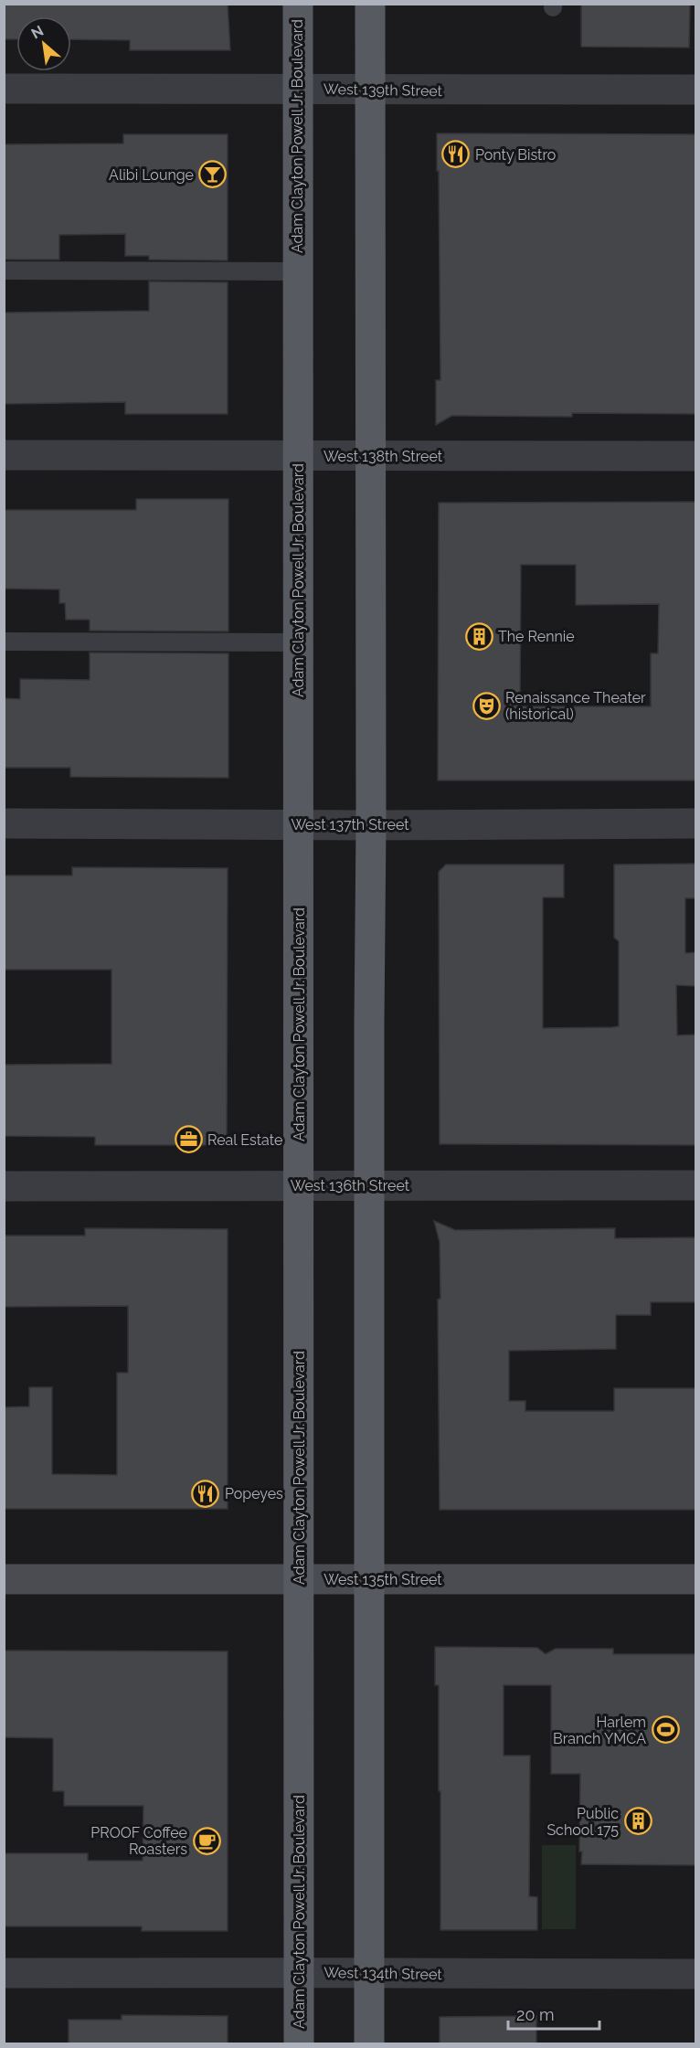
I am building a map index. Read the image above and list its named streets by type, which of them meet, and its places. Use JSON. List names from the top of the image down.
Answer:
{
  "streets": {
    "main road": ["Adam Clayton Powell Jr. Boulevard"],
    "street": [
      "West 139th Street",
      "West 138th Street",
      "West 137th Street",
      "West 136th Street",
      "West 135th Street",
      "West 134th Street"
    ]
  },
  "crossings": [
    ["West 139th Street", "Adam Clayton Powell Jr. Boulevard"],
    ["Adam Clayton Powell Jr. Boulevard", "West 138th Street"],
    ["Adam Clayton Powell Jr. Boulevard", "West 137th Street"],
    ["Adam Clayton Powell Jr. Boulevard", "West 136th Street"],
    ["Adam Clayton Powell Jr. Boulevard", "West 135th Street"],
    ["Adam Clayton Powell Jr. Boulevard", "West 134th Street"]
  ],
  "places": {
    "restaurant": ["Ponty Bistro", "Popeyes"],
    "bar": ["Alibi Lounge"],
    "building": ["The Rennie", "Public School 175"],
    "theatre": ["Renaissance Theater (historical)"],
    "office": ["Real Estate"],
    "sports": ["Harlem Branch YMCA"],
    "cafe": ["PROOF Coffee Roasters"]
  },
  "scale_bar": "20 m",
  "north": "top left"
}
